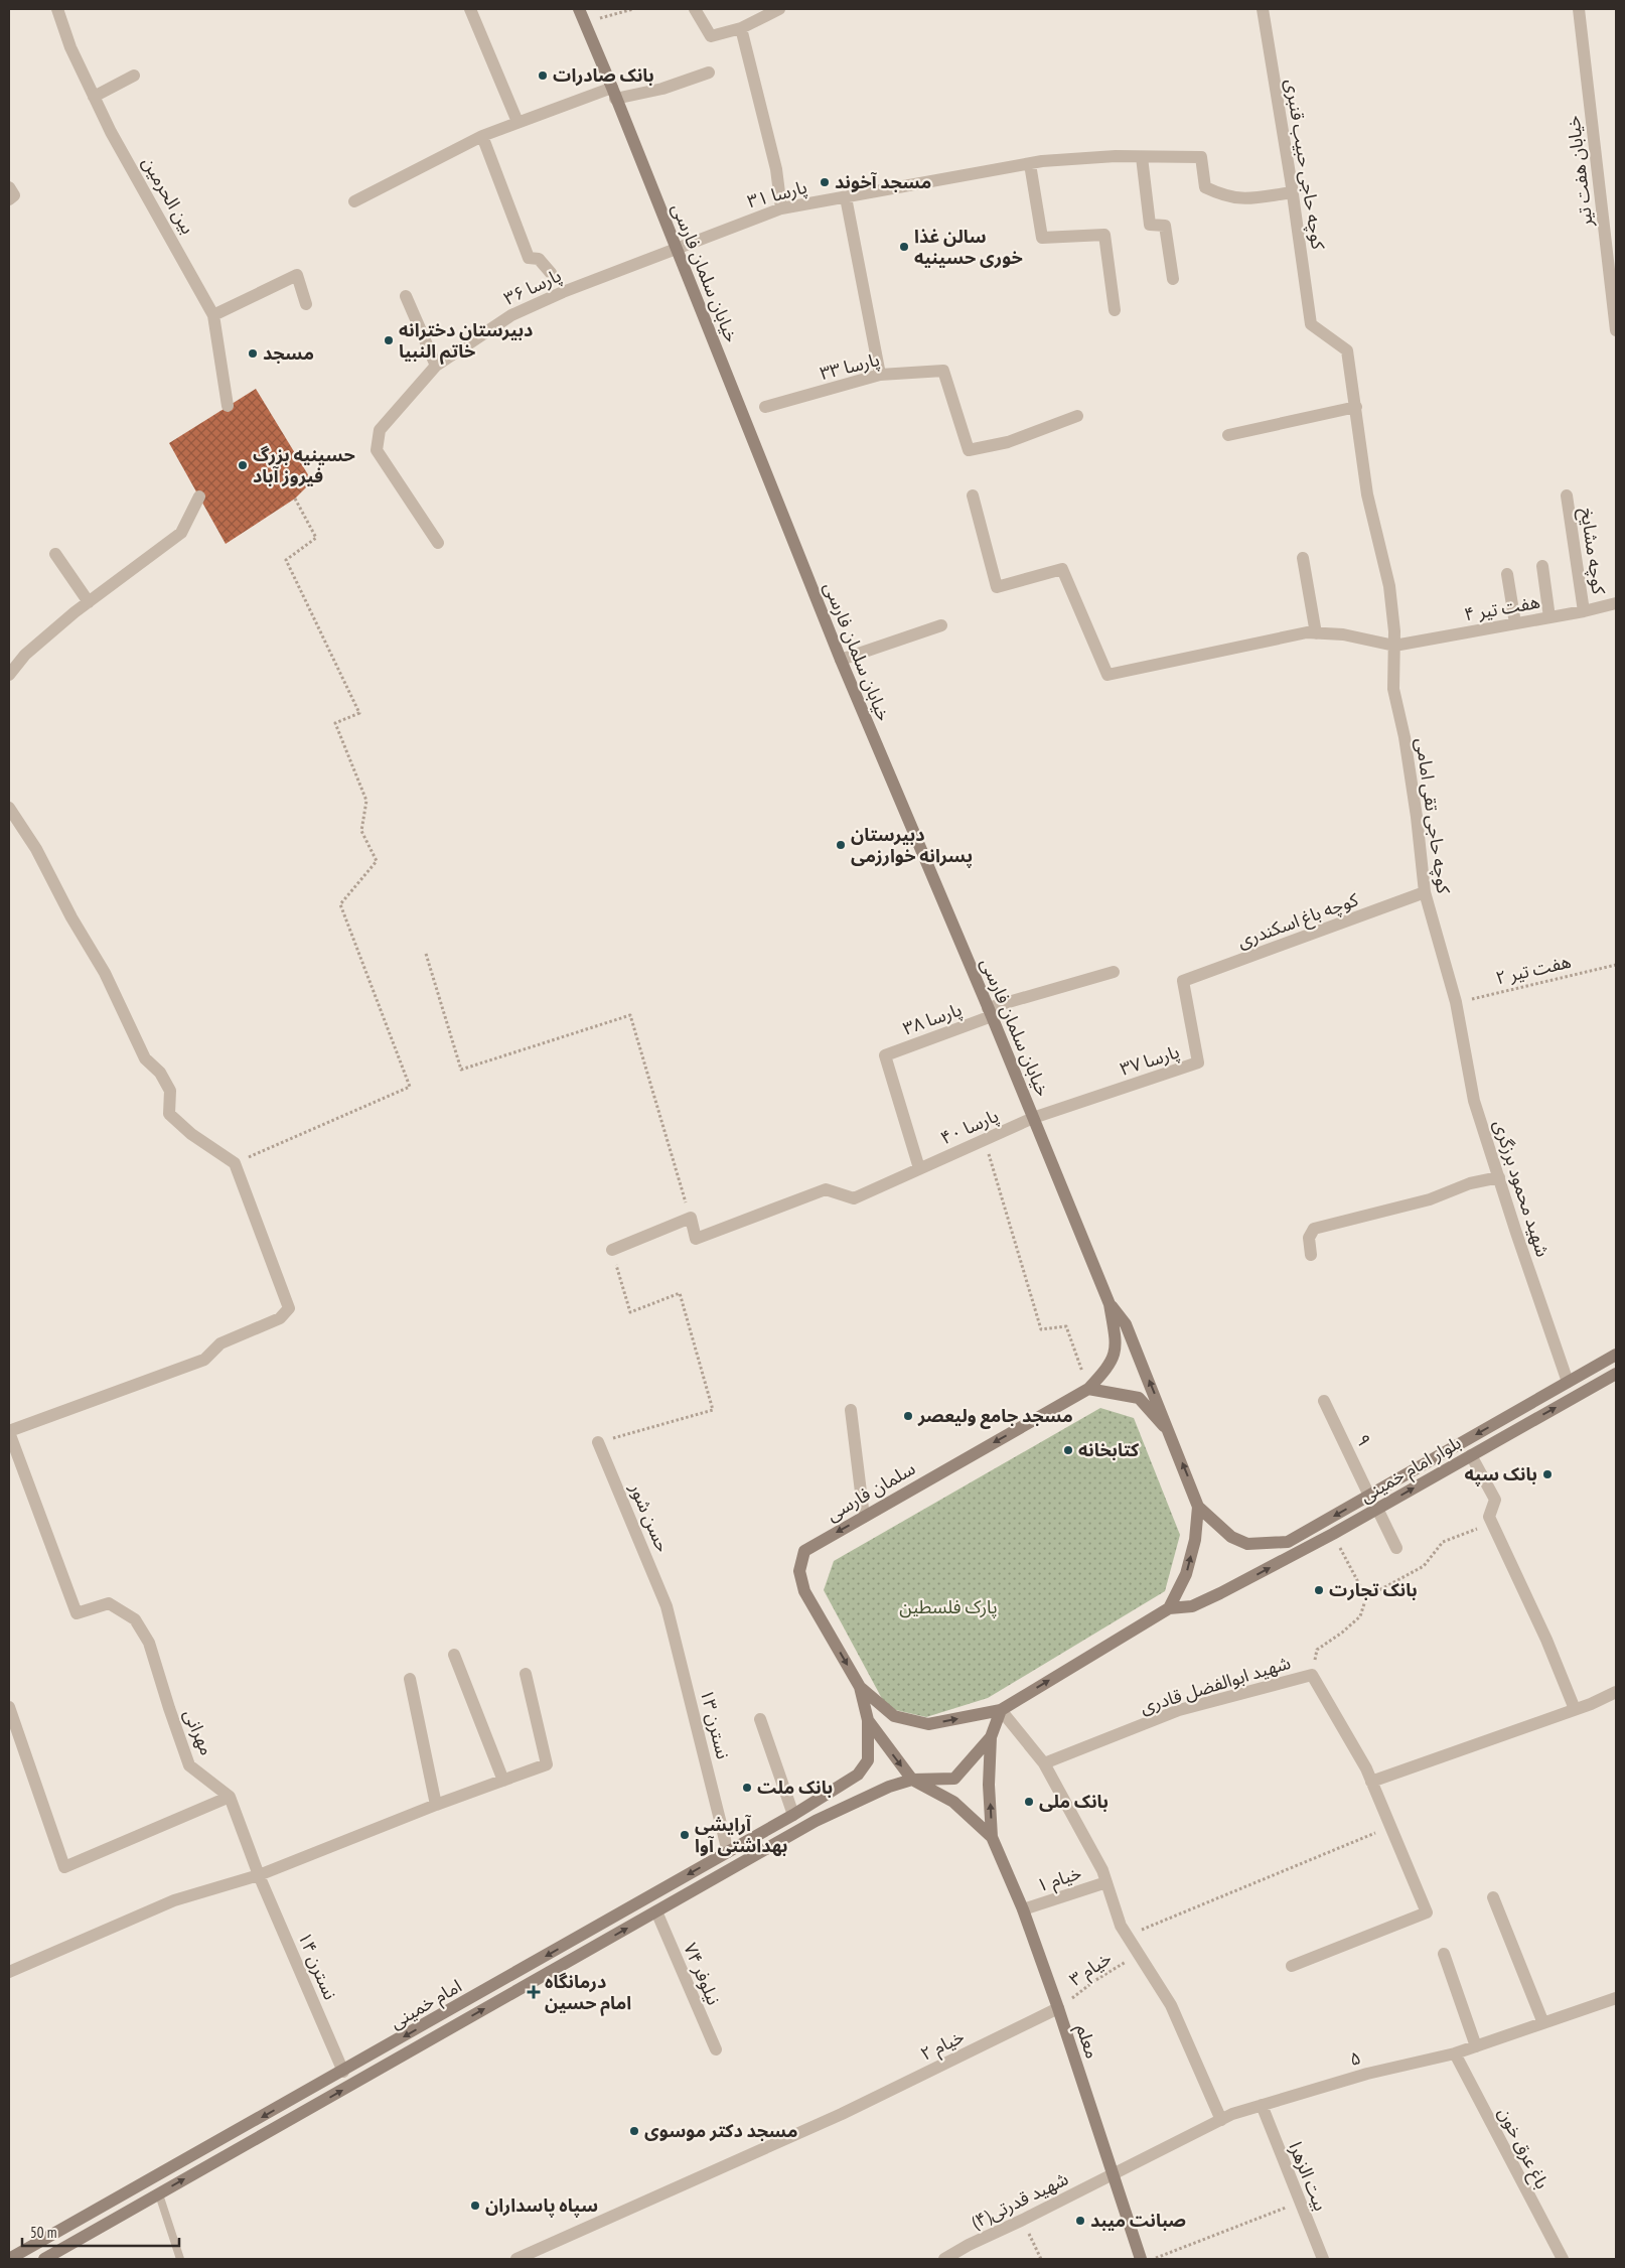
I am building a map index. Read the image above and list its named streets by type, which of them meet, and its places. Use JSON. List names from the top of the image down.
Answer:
{
  "streets": {
    "main road": [
      "خیابان سلمان فارسی",
      "بلوار امام خمینی",
      "سلمان فارسی",
      "امام خمینی",
      "معلم"
    ],
    "street": [
      "کوچه حاجی حبیب قنبری",
      "خیابان هفت تیر",
      "پارسا ۳۱",
      "بین الحرمین",
      "پارسا ۳۶",
      "پارسا ۳۳",
      "کوچه مشایخ",
      "هفت تیر ۴",
      "کوچه حاجی تقی امامی",
      "کوچه باغ اسکندری",
      "پارسا ۳۸",
      "پارسا ۳۷",
      "پارسا ۴۰",
      "شهید محمود برزگری",
      "۹",
      "حسن شور",
      "شهید ابوالفضل قادری",
      "نسترن ۱۳",
      "مهرانی",
      "خیام ۱",
      "نسترن ۱۴",
      "نیلوفر ۷۴",
      "خیام ۲",
      "۵",
      "باغ عرق خون",
      "بیت الزهرا",
      "شهید قدرتی(۴)"
    ],
    "path": ["هفت تیر ۲", "خیام ۳"]
  },
  "crossings": [
    ["کوچه حاجی حبیب قنبری", "پارسا ۳۱"],
    ["کوچه حاجی حبیب قنبری", "کوچه حاجی تقی امامی"],
    ["پارسا ۳۱", "خیابان سلمان فارسی"],
    ["پارسا ۳۱", "پارسا ۳۶"],
    ["خیابان سلمان فارسی", "پارسا ۳۶"],
    ["خیابان سلمان فارسی", "پارسا ۳۸"],
    ["خیابان سلمان فارسی", "پارسا ۳۷"],
    ["خیابان سلمان فارسی", "پارسا ۴۰"],
    ["خیابان سلمان فارسی", "سلمان فارسی"],
    ["کوچه مشایخ", "هفت تیر ۴"],
    ["هفت تیر ۴", "کوچه حاجی تقی امامی"],
    ["کوچه حاجی تقی امامی", "کوچه باغ اسکندری"],
    ["کوچه حاجی تقی امامی", "هفت تیر ۲"],
    ["کوچه حاجی تقی امامی", "شهید محمود برزگری"],
    ["کوچه باغ اسکندری", "پارسا ۳۷"],
    ["هفت تیر ۲", "شهید محمود برزگری"],
    ["پارسا ۳۸", "پارسا ۴۰"],
    ["پارسا ۳۷", "پارسا ۴۰"],
    ["شهید محمود برزگری", "بلوار امام خمینی"],
    ["۹", "بلوار امام خمینی"],
    ["حسن شور", "نسترن ۱۳"],
    ["نسترن ۱۳", "امام خمینی"],
    ["خیام ۱", "معلم"],
    ["نسترن ۱۴", "امام خمینی"],
    ["خیام ۳", "معلم"],
    ["خیام ۳", "خیام ۲"],
    ["نیلوفر ۷۴", "امام خمینی"],
    ["معلم", "خیام ۲"],
    ["معلم", "۵"],
    ["معلم", "شهید قدرتی(۴)"],
    ["۵", "باغ عرق خون"],
    ["۵", "بیت الزهرا"],
    ["۵", "شهید قدرتی(۴)"]
  ],
  "parks": ["پارک فلسطین"],
  "places": {
    "other": [
      "بانک صادرات",
      "مسجد آخوند",
      "سالن غذا خوری حسینیه",
      "دبیرستان دخترانه خاتم النبیا",
      "مسجد",
      "حسینیه بزرگ فیروز آباد",
      "دبیرستان پسرانه خوارزمی",
      "مسجد جامع ولیعصر",
      "کتابخانه",
      "بانک سپه",
      "بانک تجارت",
      "بانک ملت",
      "بانک ملی",
      "آرایشی بهداشتی آوا",
      "مسجد دکتر موسوی",
      "سپاه پاسداران",
      "صبانت میبد"
    ],
    "health": ["درمانگاه امام حسین"]
  },
  "scale_bar": "50 m"
}
